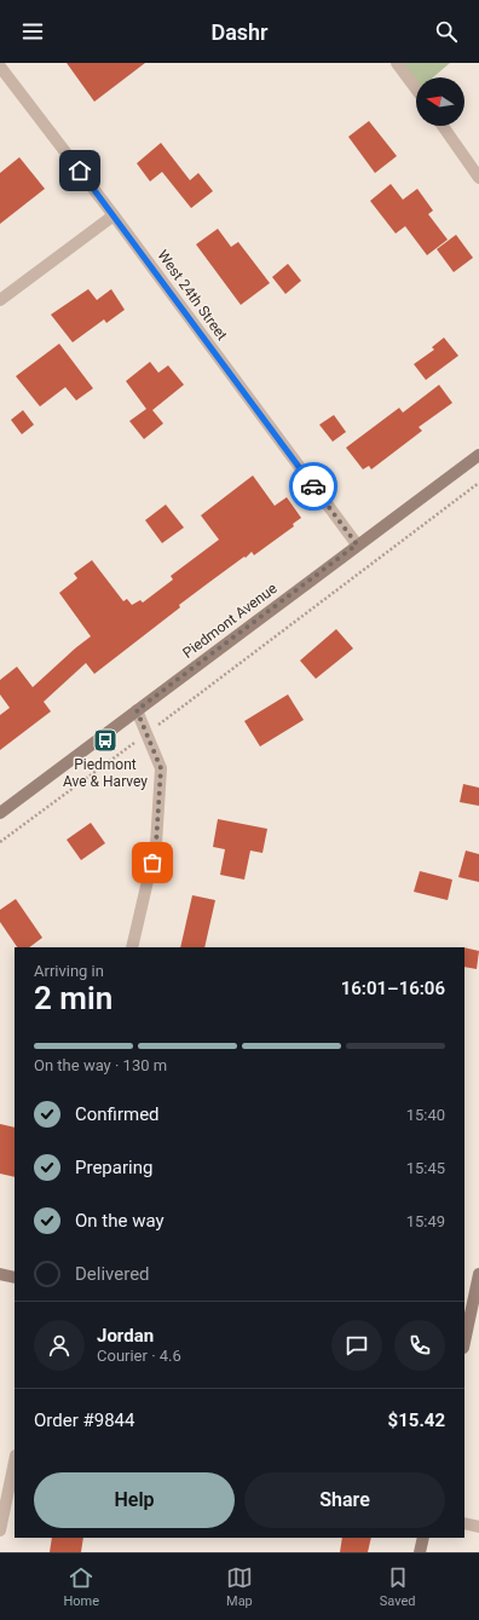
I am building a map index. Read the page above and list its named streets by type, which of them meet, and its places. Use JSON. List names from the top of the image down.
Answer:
{
  "streets": {
    "main road": ["Piedmont Avenue"],
    "street": ["West 24th Street"]
  },
  "crossings": [
    ["West 24th Street", "Piedmont Avenue"]
  ],
  "places": {
    "bus stop": ["Piedmont Ave & Harvey"]
  },
  "north": "left",
  "page": {
    "header": "Dashr",
    "heading": ["2 min", "Arriving in", "16:01–16:06"],
    "panel": [
      "Jordan",
      "Courier · 4.6",
      "Order #9844",
      "$15.42"
    ],
    "bar": "On the way · 130 m",
    "list": [
      ["Confirmed", "15:40"],
      ["Preparing", "15:45"],
      ["On the way", "15:49"],
      "Delivered"
    ],
    "buttons": ["Help", "Share"],
    "tabs": ["Home", "Map", "Saved"]
  }
}
